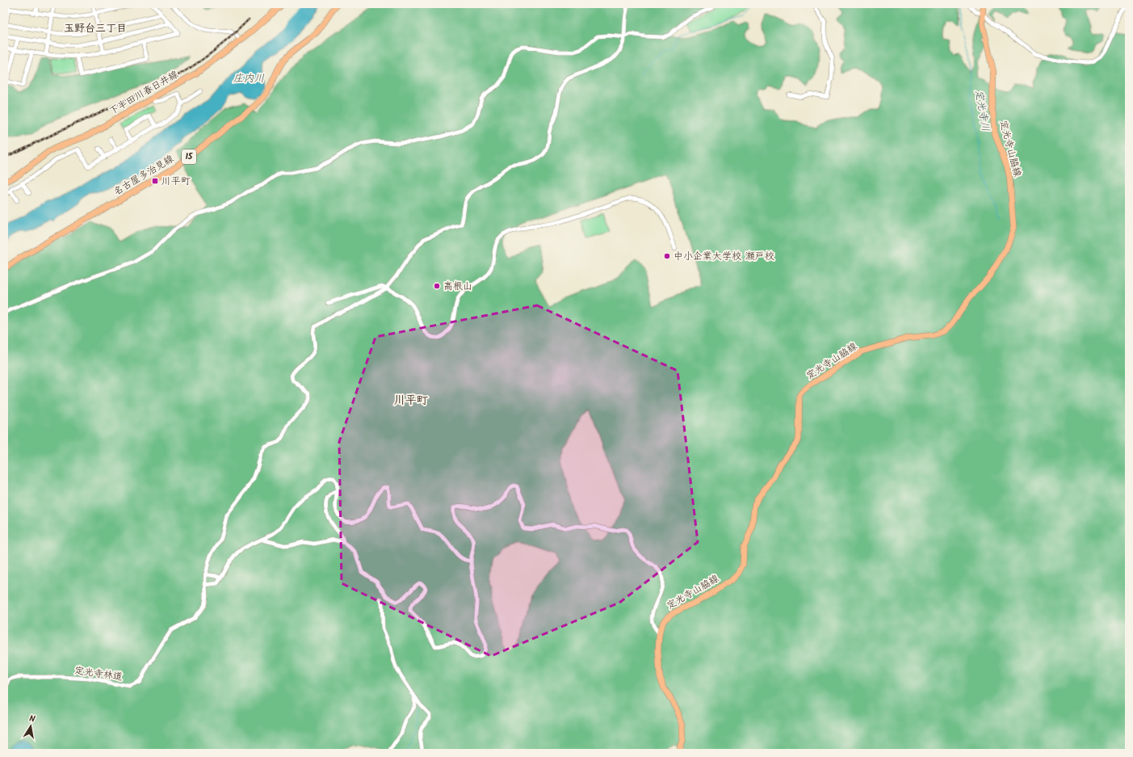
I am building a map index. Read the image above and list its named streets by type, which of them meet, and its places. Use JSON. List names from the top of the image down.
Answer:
{
  "streets": {
    "main road": [
      "下半田川春日井線",
      "定光寺山脇線",
      "15",
      "名古屋多治見線"
    ],
    "street": ["定光寺林道"]
  },
  "districts": ["玉野台三丁目", "川平町"],
  "water": ["庄内川", "定光寺川"],
  "places": {
    "transit": ["川平町"],
    "other": ["中小企業大学校 瀬戸校", "高根山"]
  },
  "north": "top"
}
